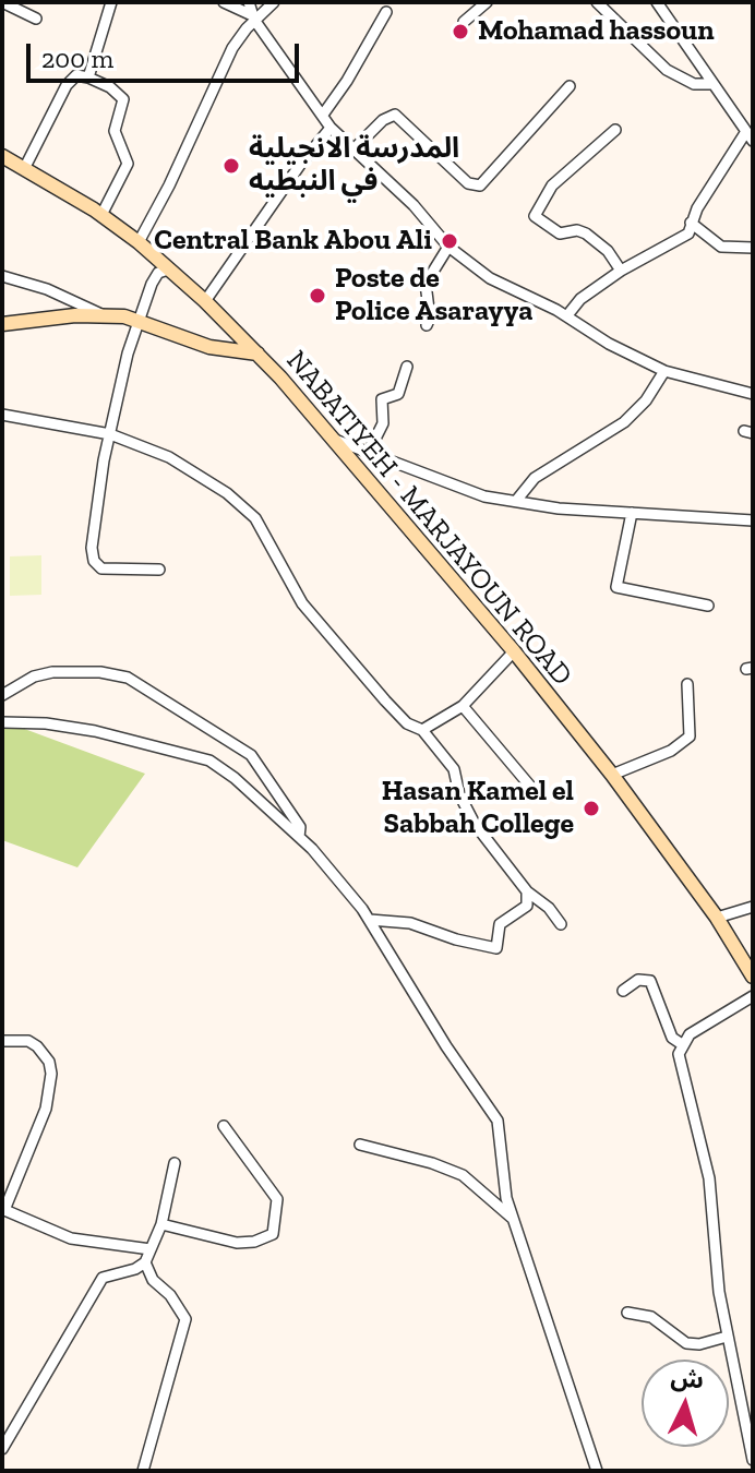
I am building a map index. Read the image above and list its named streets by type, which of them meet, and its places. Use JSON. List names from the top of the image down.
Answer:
{
  "streets": {
    "main road": ["NABATIYEH - MARJAYOUN ROAD"]
  },
  "places": [
    "Mohamad hassoun",
    "المدرسة الانجيلية في النبطيه",
    "Central Bank Abou Ali",
    "Poste de Police Asarayya",
    "Hasan Kamel el Sabbah College"
  ],
  "scale_bar": "200 m",
  "north": "top"
}
